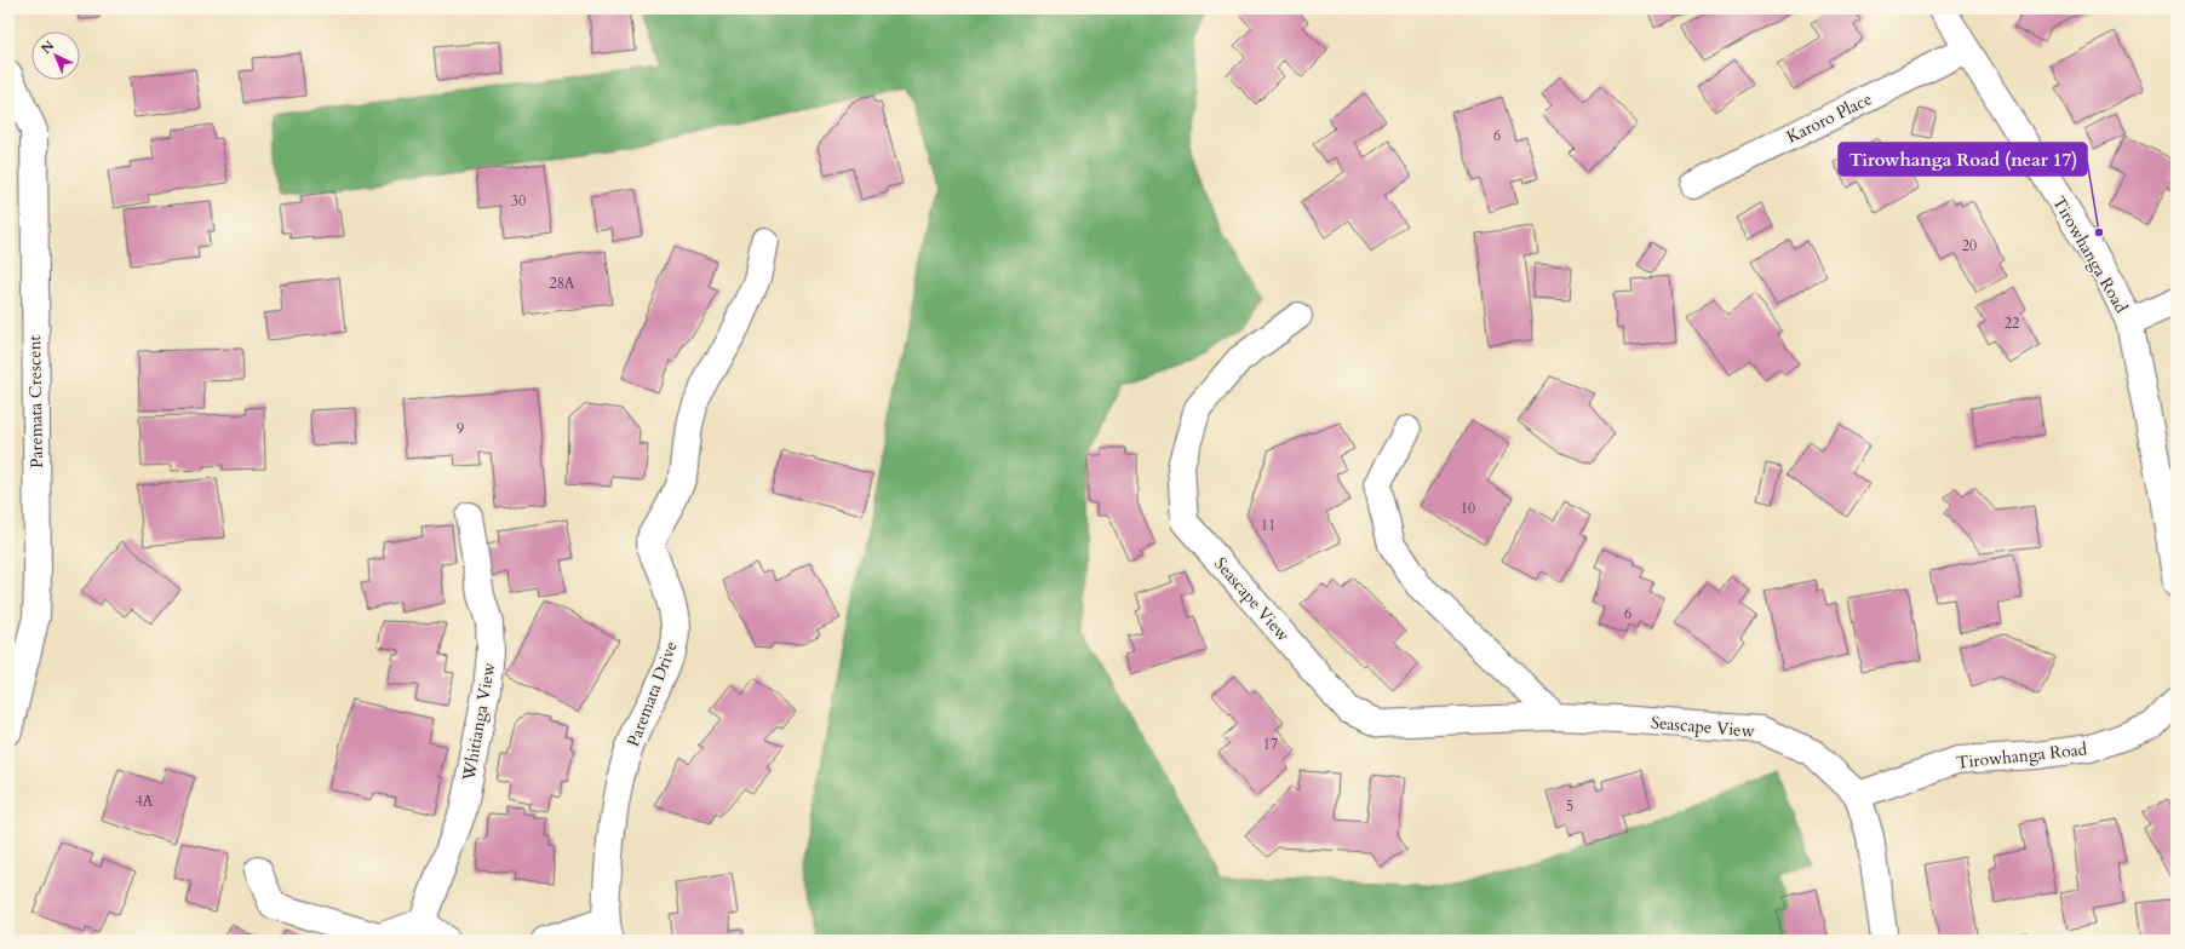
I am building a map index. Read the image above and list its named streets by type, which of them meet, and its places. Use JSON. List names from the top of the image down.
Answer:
{
  "streets": {
    "street": [
      "Karoro Place",
      "Tirowhanga Road",
      "Paremata Crescent",
      "Seascape View",
      "Paremata Drive",
      "Whitianga View"
    ]
  },
  "crossings": [
    ["Karoro Place", "Tirowhanga Road"],
    ["Tirowhanga Road", "Seascape View"]
  ],
  "places": ["Tirowhanga Road (near 17)"],
  "house_numbers": [
    "6",
    "30",
    "20",
    "28A",
    "22",
    "9",
    "10",
    "11",
    "6",
    "17",
    "4A",
    "5"
  ],
  "north": "top left"
}
